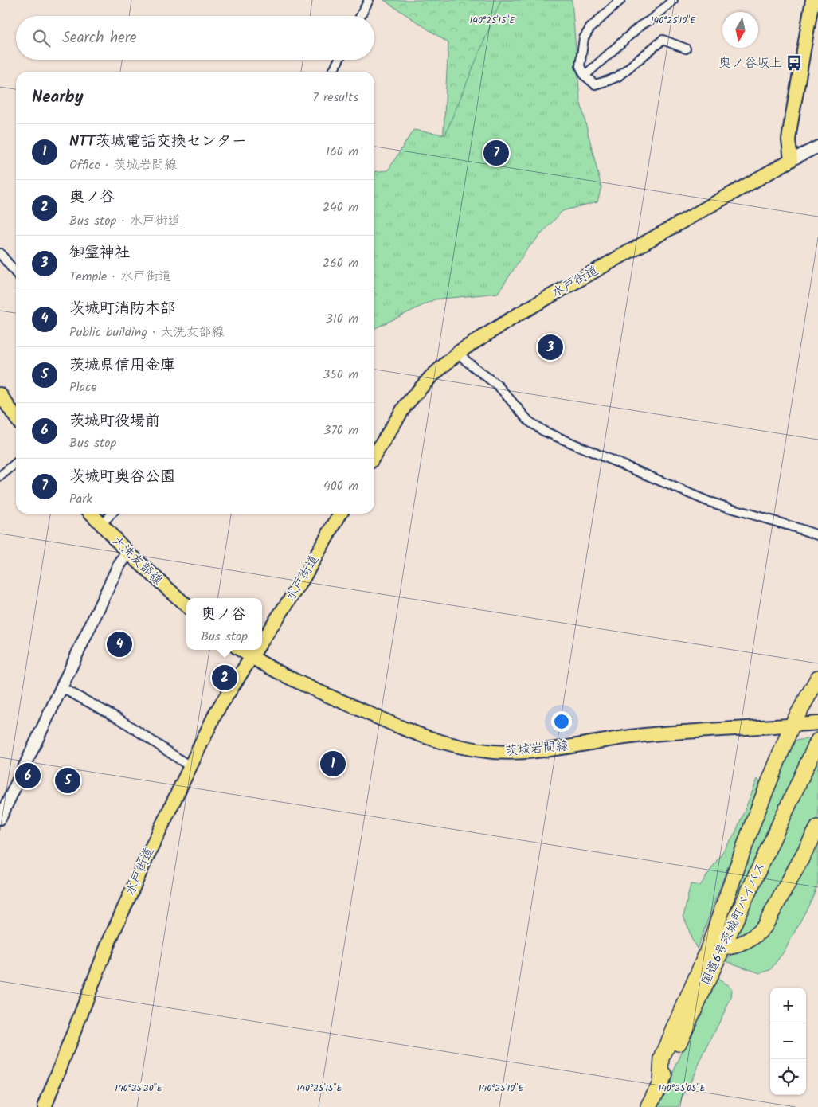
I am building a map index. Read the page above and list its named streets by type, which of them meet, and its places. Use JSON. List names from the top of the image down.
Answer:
{
  "streets": {
    "highway": ["国道6号茨城町バイパス"],
    "main road": ["水戸街道", "大洗友部線", "茨城岩間線"]
  },
  "crossings": [
    ["水戸街道", "茨城岩間線"]
  ],
  "places": {
    "bus stop": ["奥ノ谷坂上"]
  },
  "north": "bottom",
  "page": {
    "search": "Search here",
    "heading": ["Nearby", "7 results"],
    "list": [
      {
        "mark": "1",
        "name": "NTT茨城電話交換センター",
        "note": "Office · 茨城岩間線",
        "value": "160 m"
      },
      {
        "mark": "2",
        "name": "奥ノ谷",
        "note": "Bus stop · 水戸街道",
        "value": "240 m"
      },
      {
        "mark": "3",
        "name": "御霊神社",
        "note": "Temple · 水戸街道",
        "value": "260 m"
      },
      {
        "mark": "4",
        "name": "茨城町消防本部",
        "note": "Public building · 大洗友部線",
        "value": "310 m"
      },
      {
        "mark": "5",
        "name": "茨城県信用金庫",
        "note": "Place",
        "value": "350 m"
      },
      {
        "mark": "6",
        "name": "茨城町役場前",
        "note": "Bus stop",
        "value": "370 m"
      },
      {
        "mark": "7",
        "name": "茨城町奥谷公園",
        "note": "Park",
        "value": "400 m"
      }
    ],
    "pins": [
      "7",
      "3",
      "4",
      "2",
      "1",
      "6",
      "5"
    ],
    "popup": ["奥ノ谷", "Bus stop"],
    "map_buttons": ["+", "−"]
  },
  "coordinates": [
    "140°25'10\"E",
    "140°25'15\"E",
    "140°25'20\"E",
    "140°25'05\"E"
  ]
}
